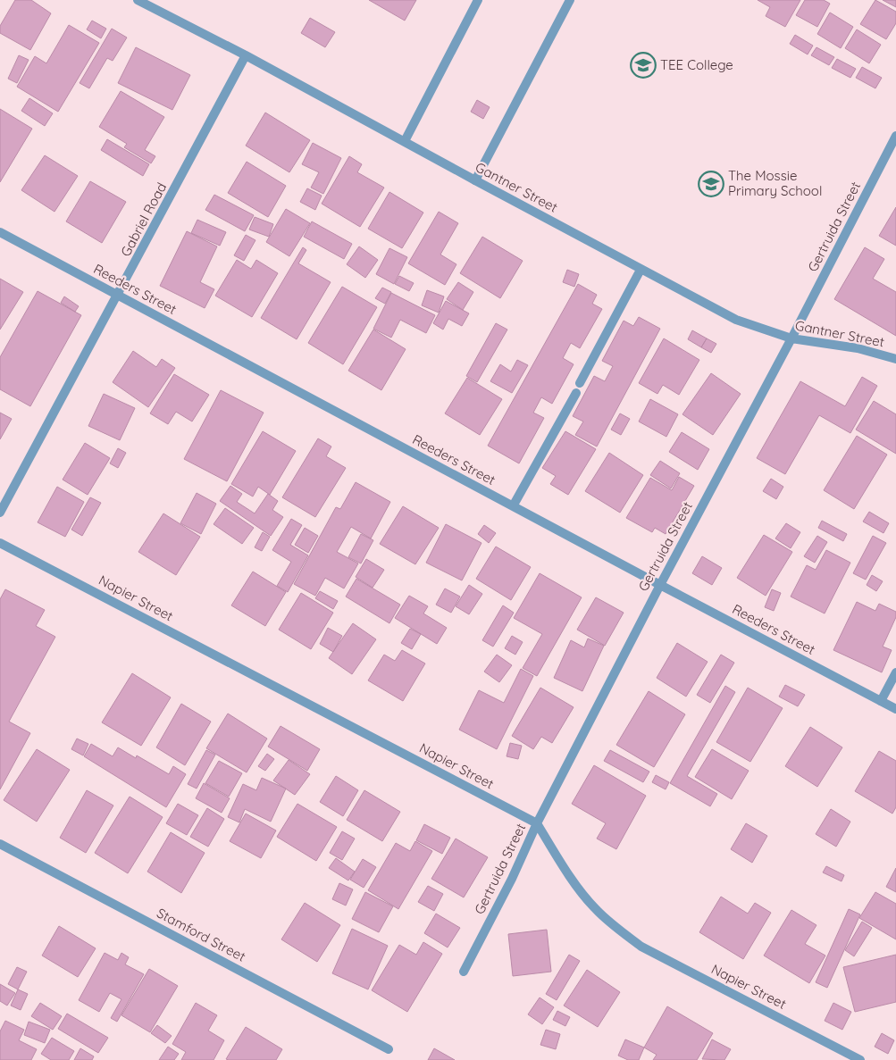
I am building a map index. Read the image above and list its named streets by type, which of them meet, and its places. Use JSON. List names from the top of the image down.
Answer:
{
  "streets": {
    "street": [
      "Gantner Street",
      "Gabriel Road",
      "Gertruida Street",
      "Reeders Street",
      "Napier Street",
      "Stamford Street"
    ]
  },
  "crossings": [
    ["Gantner Street", "Gabriel Road"],
    ["Gantner Street", "Gertruida Street"],
    ["Gabriel Road", "Reeders Street"],
    ["Gertruida Street", "Reeders Street"],
    ["Gertruida Street", "Napier Street"]
  ],
  "places": {
    "school or university": ["TEE College", "The Mossie Primary School"]
  }
}
